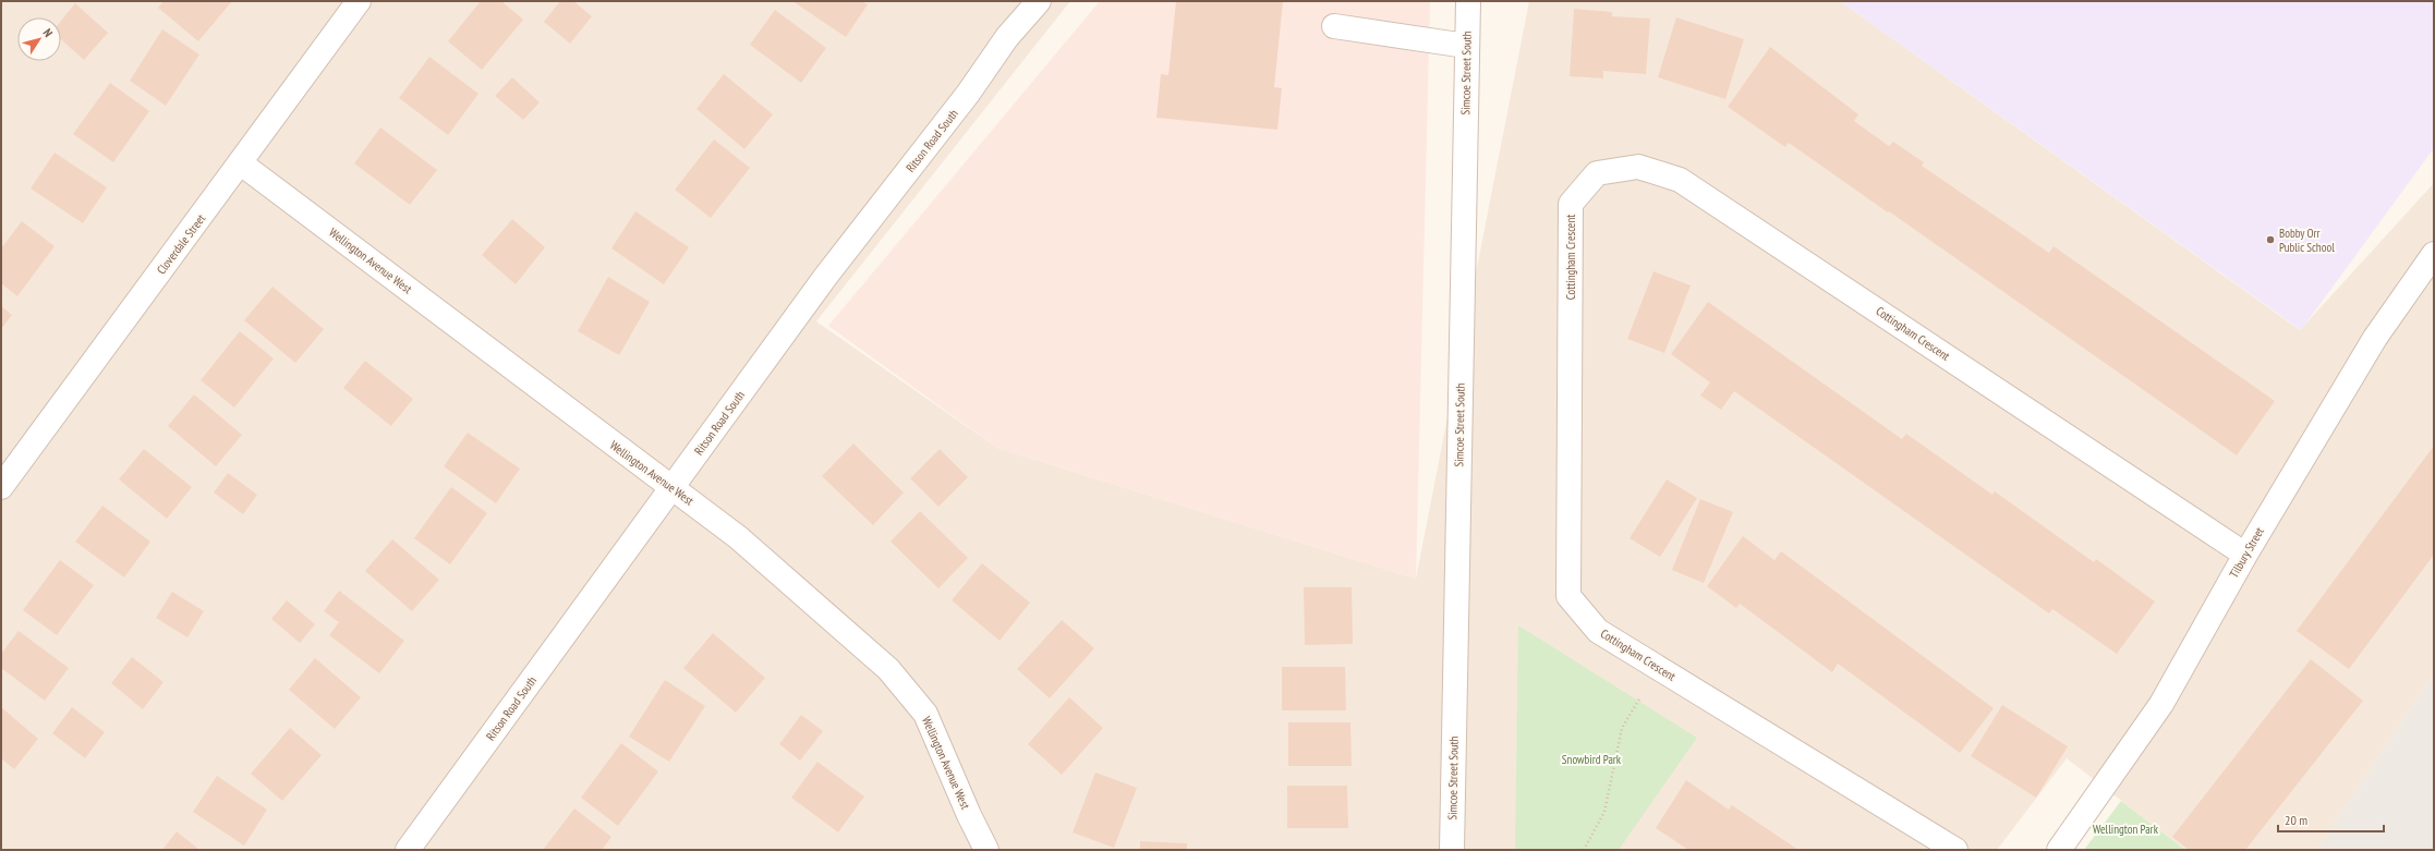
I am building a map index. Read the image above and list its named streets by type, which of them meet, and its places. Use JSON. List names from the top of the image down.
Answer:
{
  "streets": {
    "street": [
      "Simcoe Street South",
      "Ritson Road South",
      "Cloverdale Street",
      "Cottingham Crescent",
      "Wellington Avenue West",
      "Tilbury Street"
    ]
  },
  "crossings": [
    ["Ritson Road South", "Wellington Avenue West"],
    ["Cloverdale Street", "Wellington Avenue West"],
    ["Cottingham Crescent", "Tilbury Street"]
  ],
  "parks": ["Snowbird Park", "Wellington Park"],
  "places": ["Bobby Orr Public School"],
  "scale_bar": "20 m",
  "north": "top right"
}
